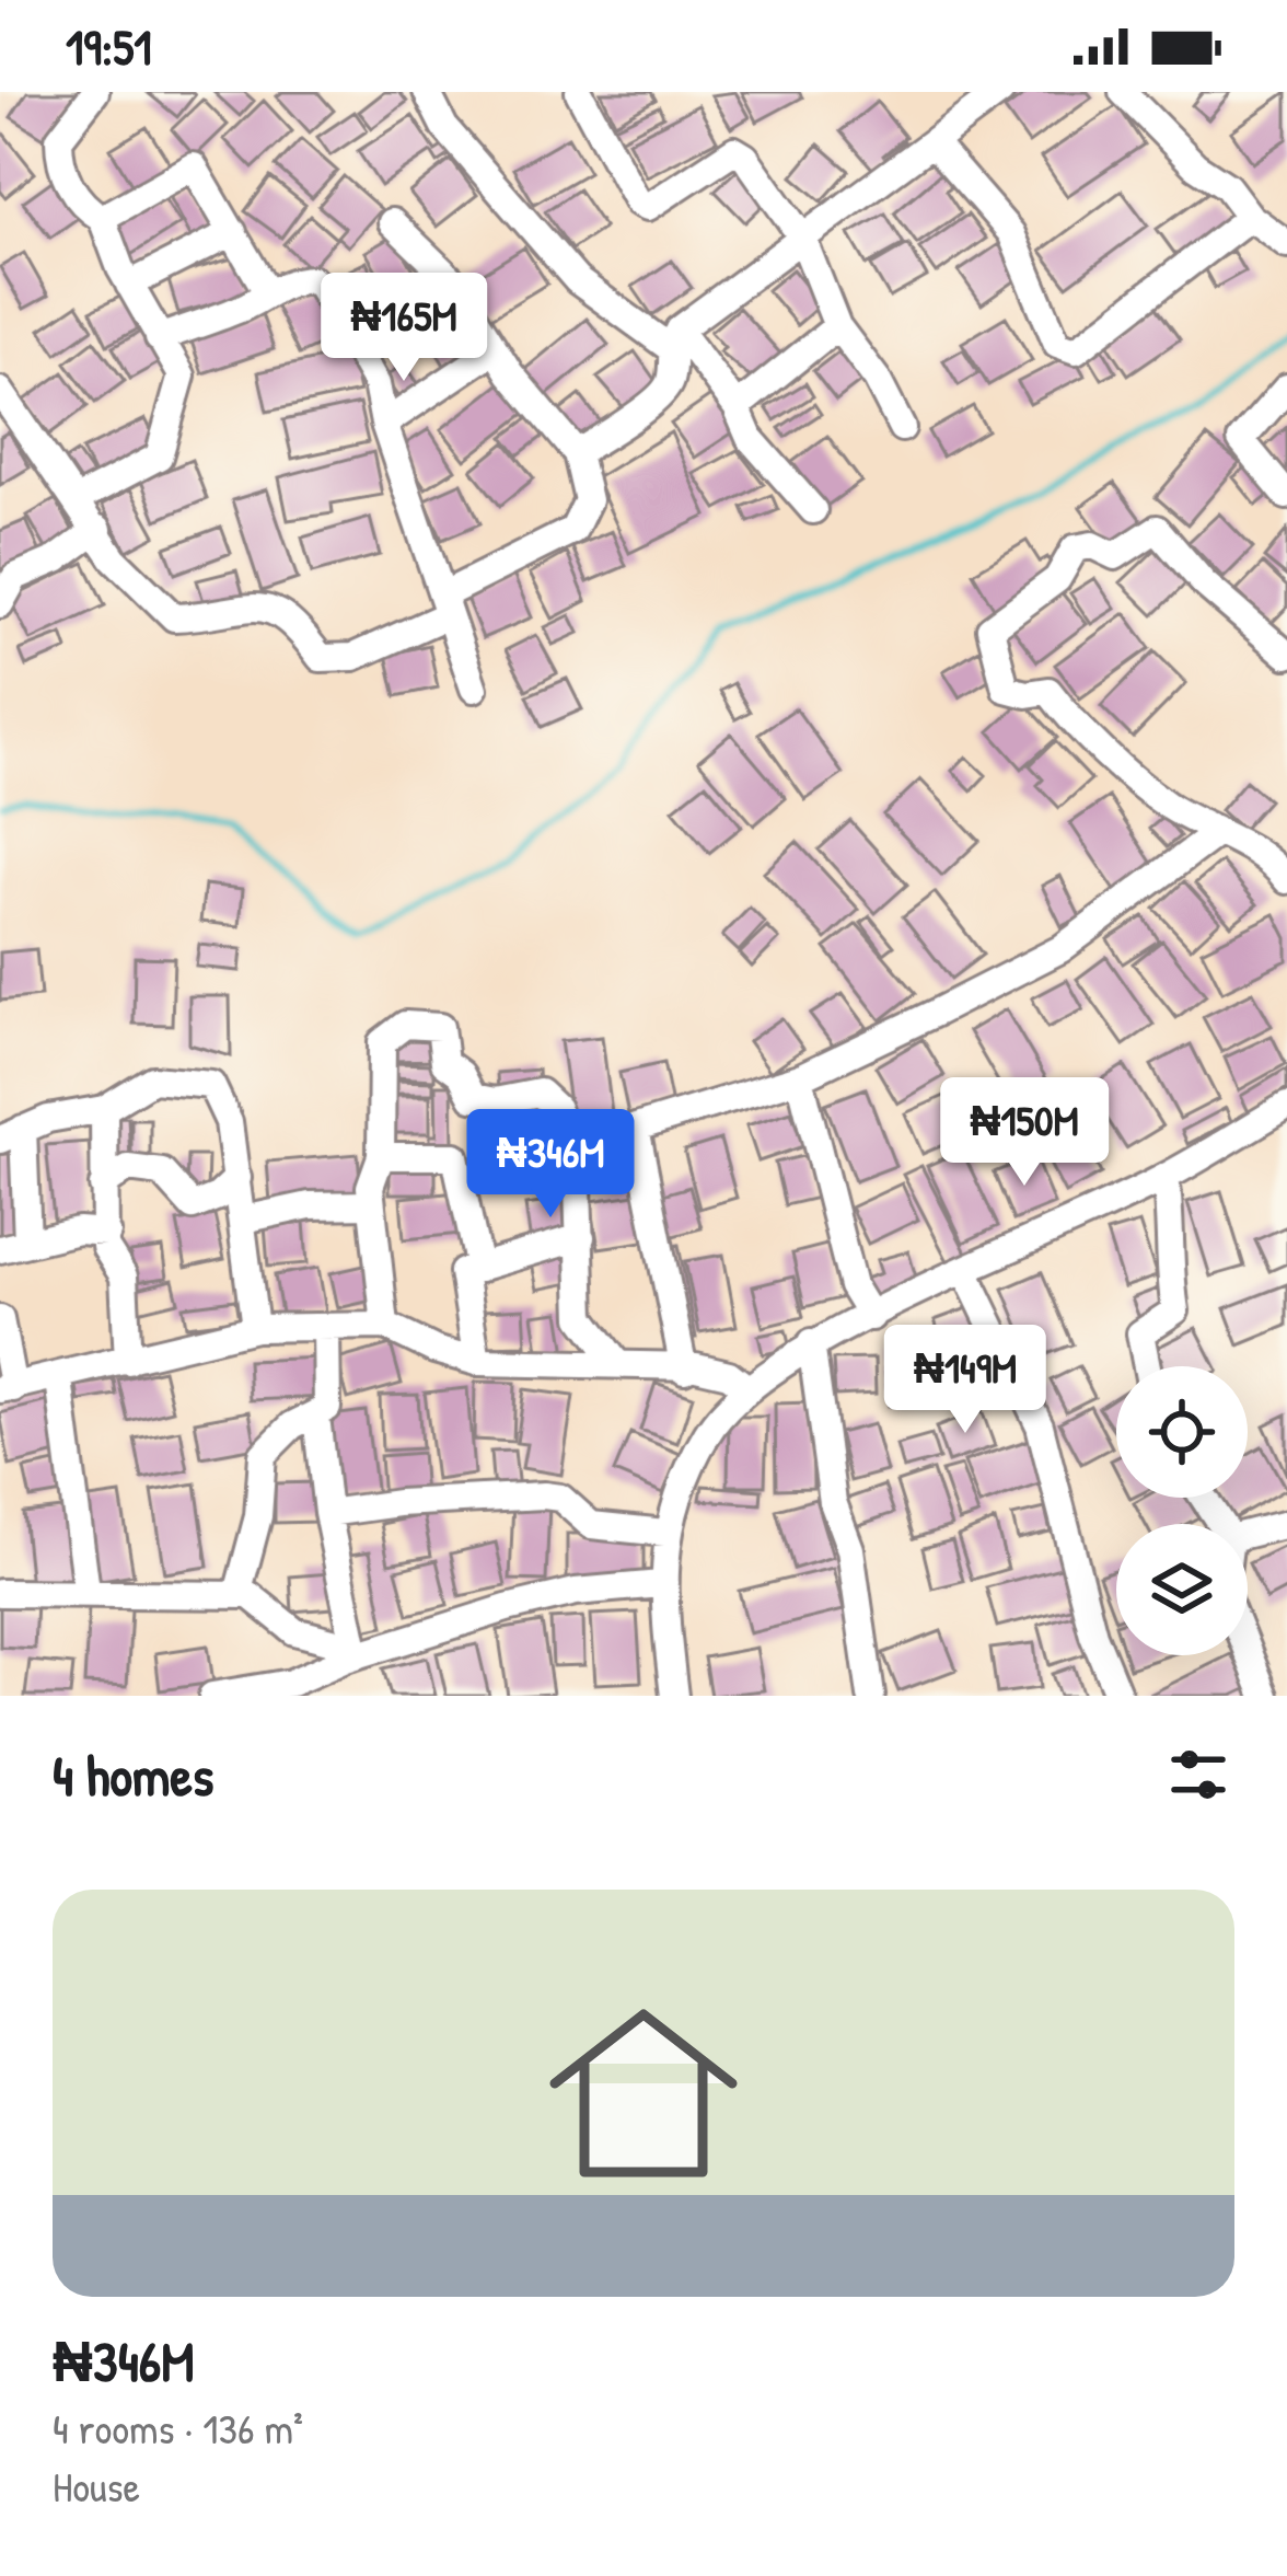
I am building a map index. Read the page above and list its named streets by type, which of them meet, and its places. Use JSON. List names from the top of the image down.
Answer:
{
  "page": {
    "status": "19:51",
    "price": [
      "₦165M",
      "₦150M",
      "₦346M",
      "₦149M"
    ],
    "heading": "4 homes",
    "list": [
      {
        "name": "₦346M",
        "note": "4 rooms · 136 m² · House"
      }
    ]
  }
}
